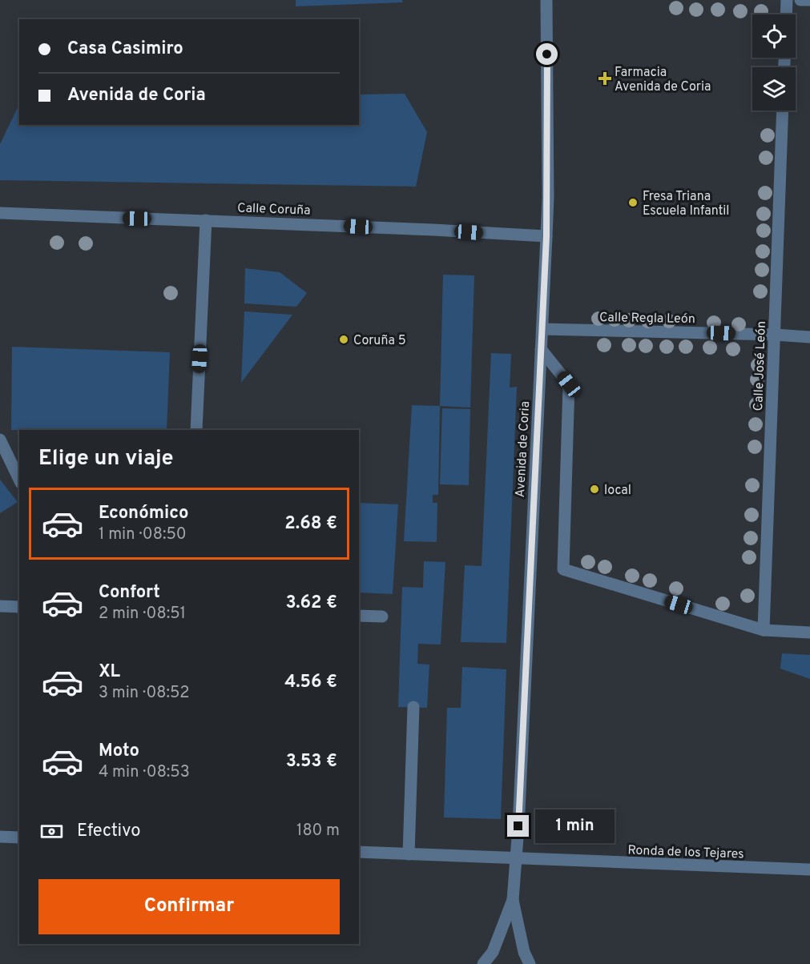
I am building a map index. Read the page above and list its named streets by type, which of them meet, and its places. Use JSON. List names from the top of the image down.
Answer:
{
  "streets": {
    "street": [
      "Calle Coruña",
      "Calle Regla León",
      "Calle José León",
      "Avenida de Coria",
      "Ronda de los Tejares"
    ]
  },
  "crossings": [
    ["Calle Coruña", "Avenida de Coria"],
    ["Calle Regla León", "Calle José León"],
    ["Calle Regla León", "Avenida de Coria"]
  ],
  "places": {
    "health": ["Farmacia Avenida de Coria"],
    "other": ["Fresa Triana Escuela Infantil", "Coruña 5", "local"]
  },
  "page": {
    "banner": ["Casa Casimiro", "Avenida de Coria"],
    "heading": "Elige un viaje",
    "list": [
      {
        "name": "Económico",
        "note": "1 min · 08:50",
        "value": "2.68 €"
      },
      {
        "name": "Confort",
        "note": "2 min · 08:51",
        "value": "3.62 €"
      },
      {
        "name": "XL",
        "note": "3 min · 08:52",
        "value": "4.56 €"
      },
      {
        "name": "Moto",
        "note": "4 min · 08:53",
        "value": "3.53 €"
      }
    ],
    "pay": ["Efectivo", "180 m"],
    "bubble": "1 min",
    "buttons": "Confirmar"
  }
}
